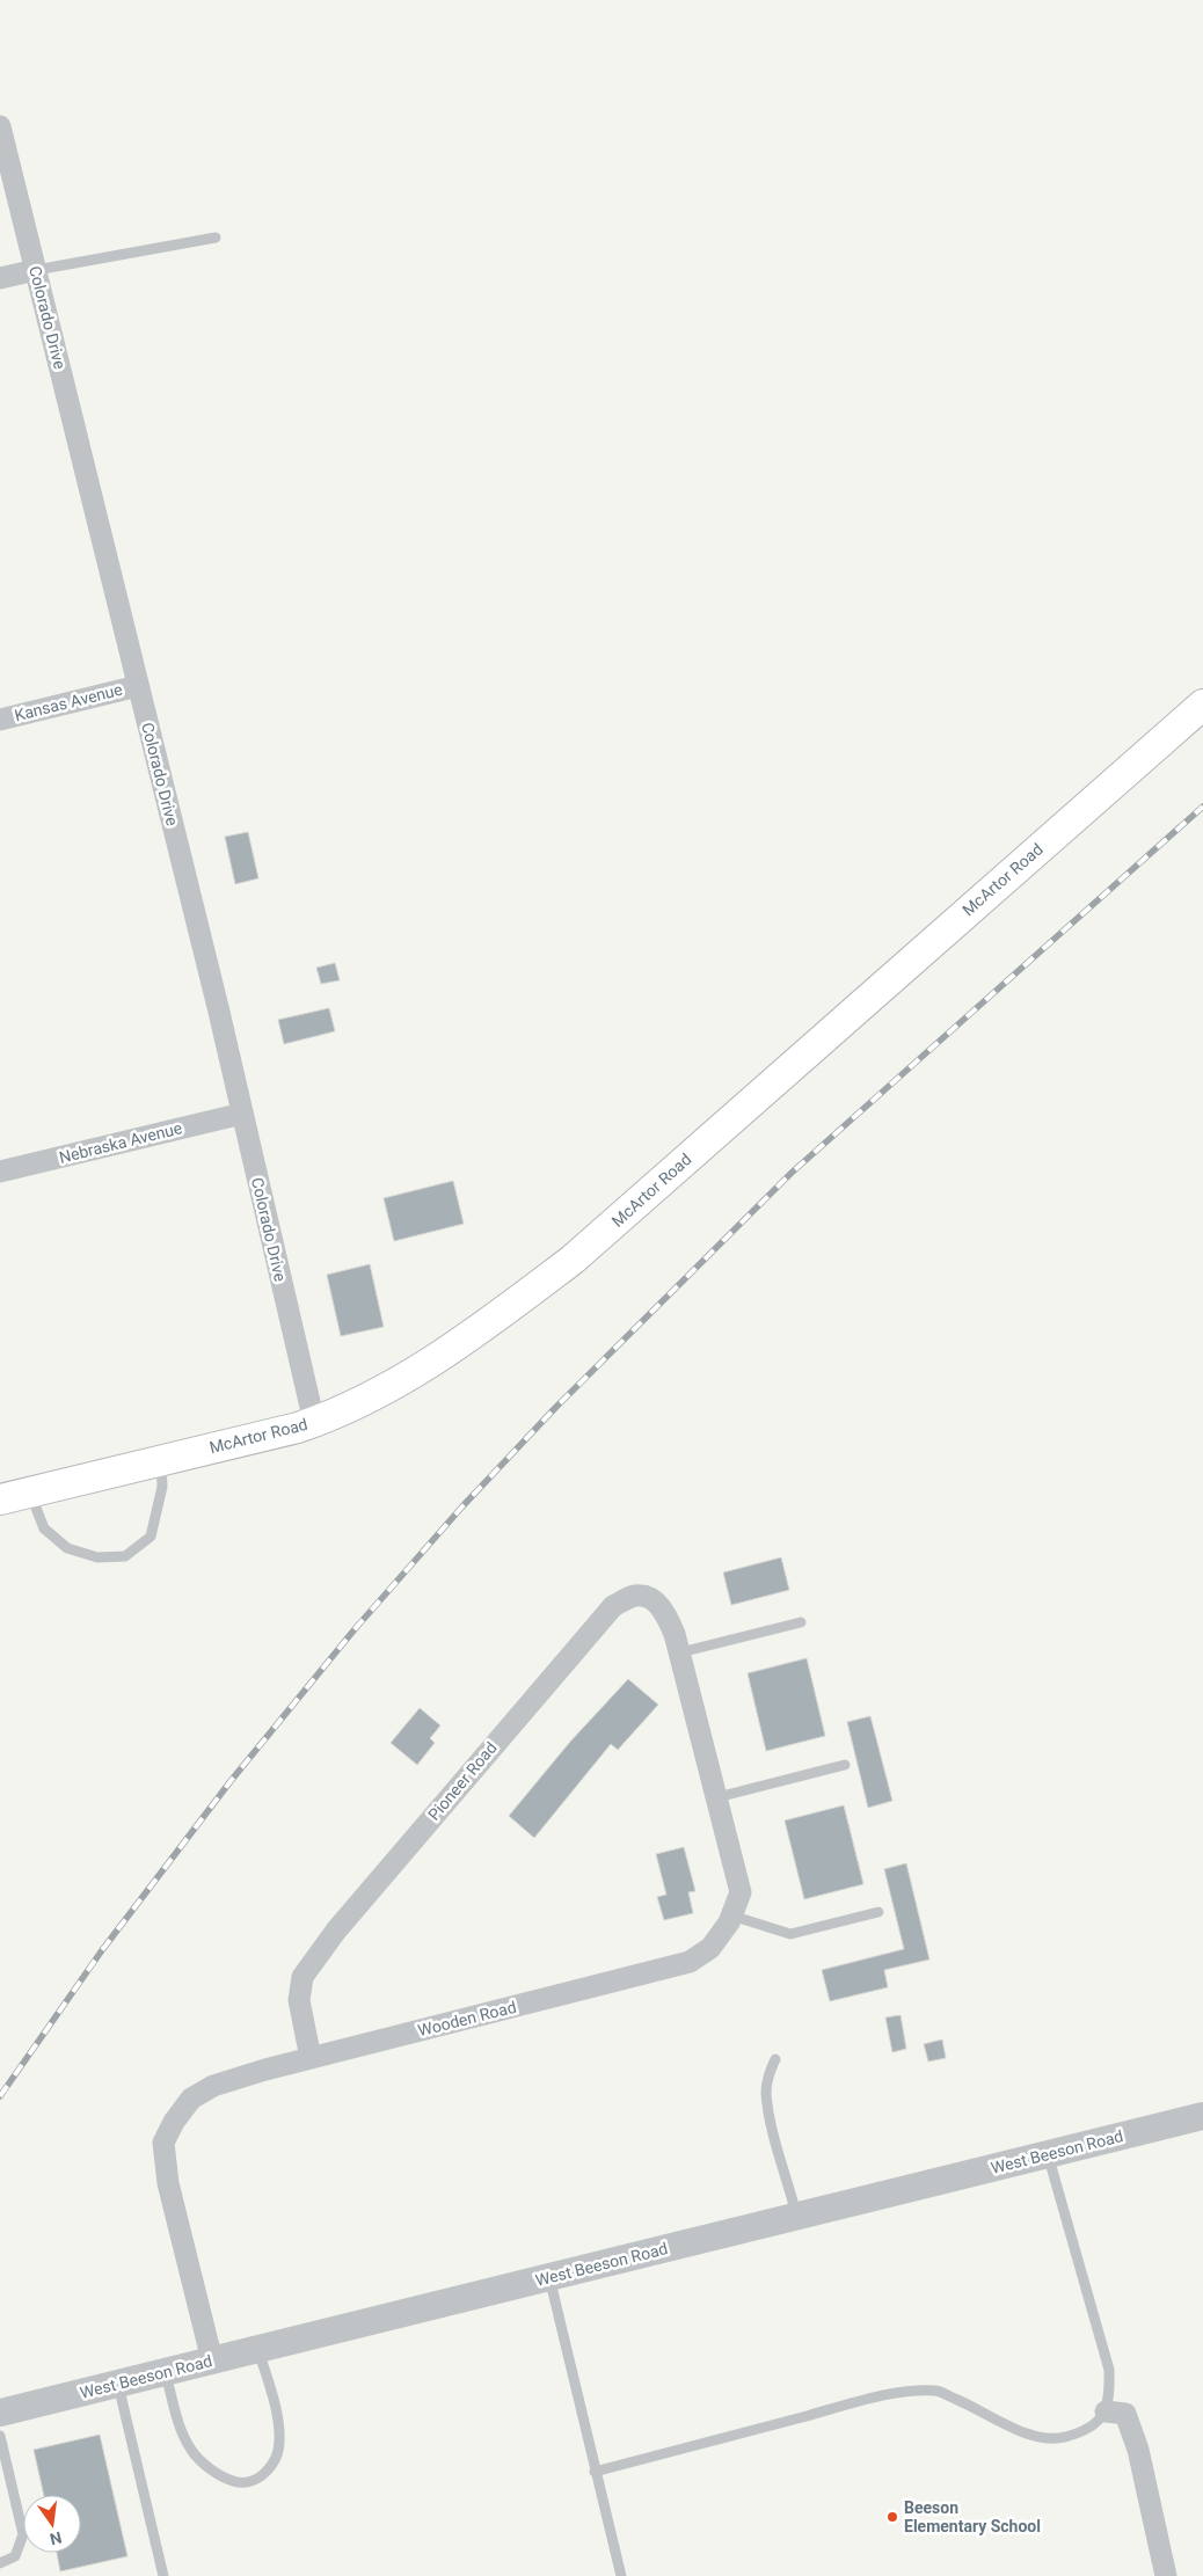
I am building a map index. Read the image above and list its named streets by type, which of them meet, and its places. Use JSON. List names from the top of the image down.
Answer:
{
  "streets": {
    "main road": ["McArtor Road"],
    "street": [
      "Colorado Drive",
      "Kansas Avenue",
      "Nebraska Avenue",
      "Pioneer Road",
      "Wooden Road",
      "West Beeson Road"
    ]
  },
  "crossings": [
    ["Colorado Drive", "Kansas Avenue"],
    ["Colorado Drive", "McArtor Road"],
    ["Colorado Drive", "Nebraska Avenue"],
    ["Pioneer Road", "Wooden Road"],
    ["Wooden Road", "West Beeson Road"]
  ],
  "places": ["Beeson Elementary School"],
  "north": "bottom"
}
